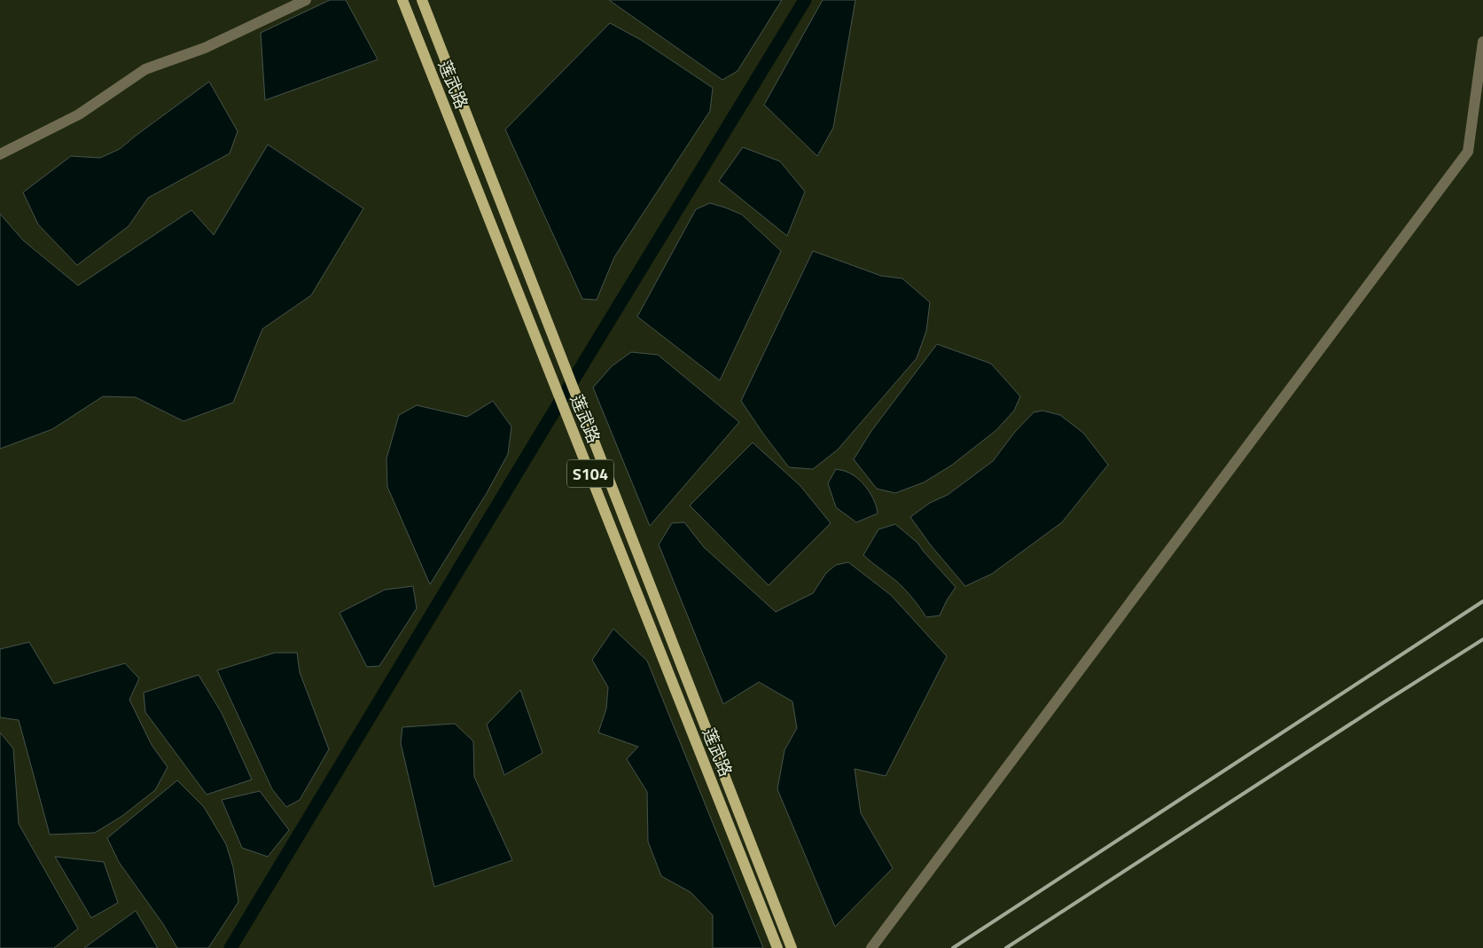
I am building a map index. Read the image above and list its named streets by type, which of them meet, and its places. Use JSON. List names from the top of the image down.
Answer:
{
  "streets": {
    "main road": ["莲武路", "S104"]
  }
}
